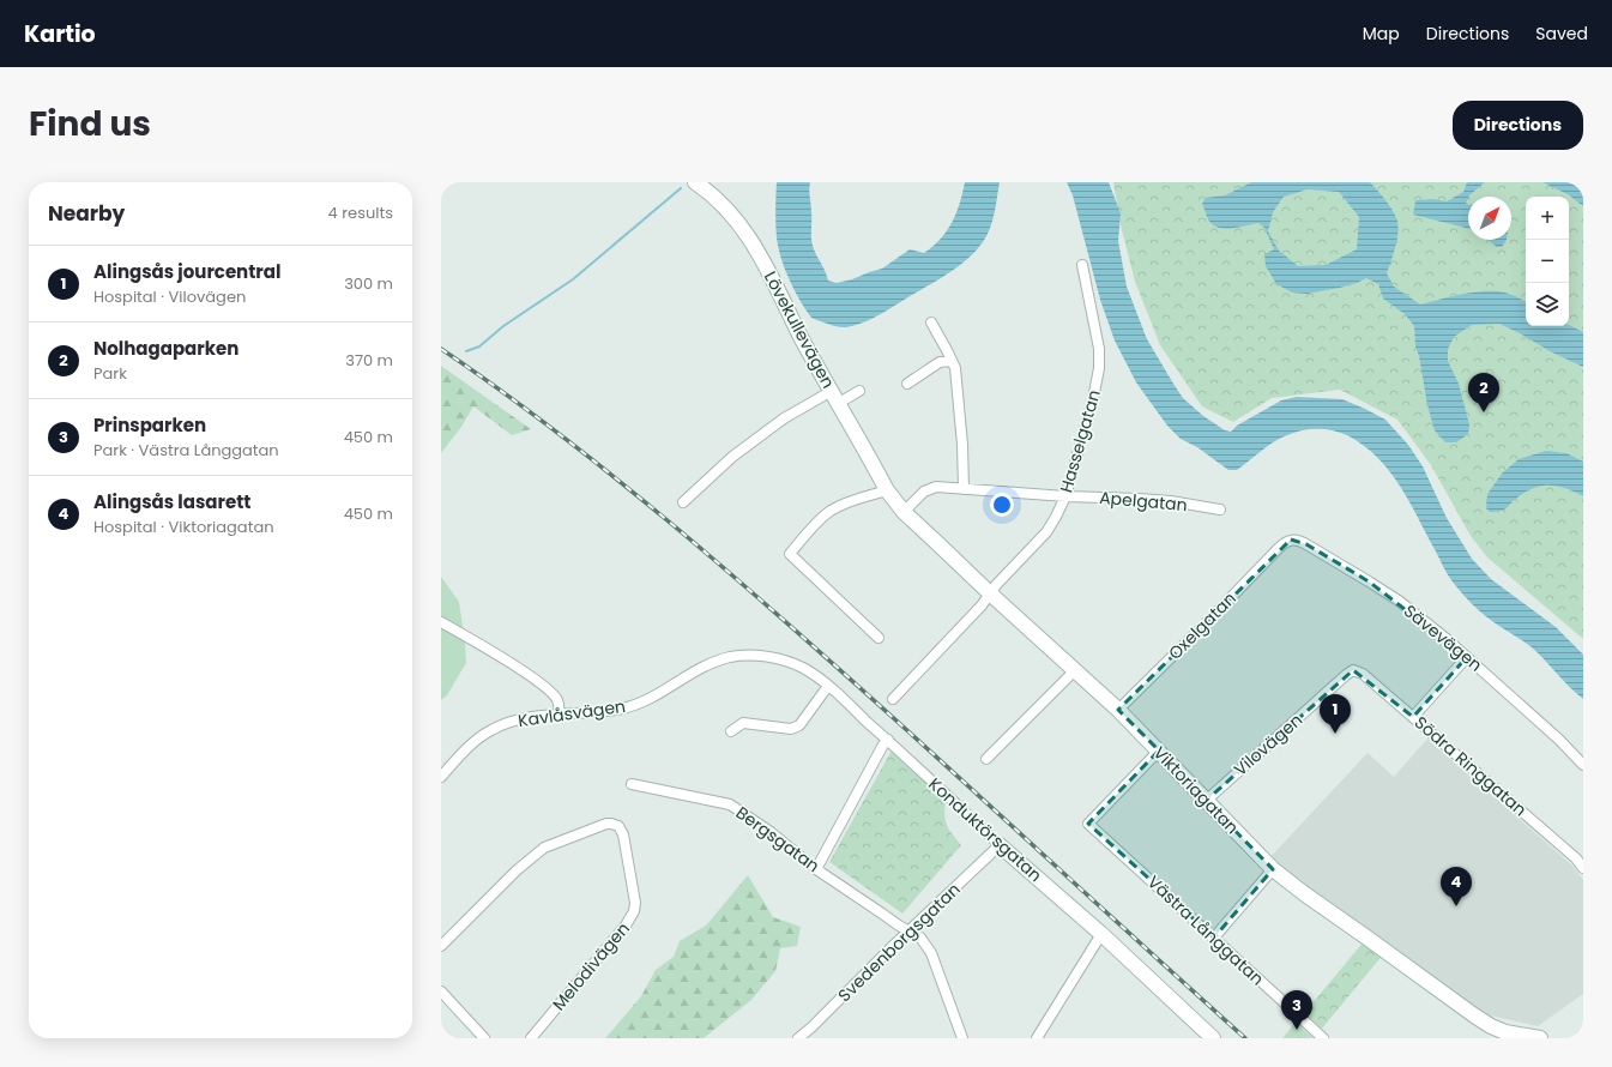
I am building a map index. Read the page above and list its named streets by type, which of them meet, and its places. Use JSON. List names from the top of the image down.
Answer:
{
  "streets": {
    "street": [
      "Lövekullevägen",
      "Hasselgatan",
      "Apelgatan",
      "Oxelgatan",
      "Sävevägen",
      "Kavlåsvägen",
      "Vilovägen",
      "Södra Ringgatan",
      "Viktoriagatan",
      "Konduktörsgatan",
      "Bergsgatan",
      "Västra Långgatan",
      "Svedenborgsgatan",
      "Melodivägen"
    ]
  },
  "crossings": [
    ["Lövekullevägen", "Viktoriagatan"],
    ["Hasselgatan", "Apelgatan"],
    ["Hasselgatan", "Viktoriagatan"],
    ["Apelgatan", "Viktoriagatan"],
    ["Oxelgatan", "Sävevägen"],
    ["Oxelgatan", "Viktoriagatan"],
    ["Kavlåsvägen", "Konduktörsgatan"],
    ["Vilovägen", "Södra Ringgatan"],
    ["Vilovägen", "Viktoriagatan"],
    ["Viktoriagatan", "Västra Långgatan"],
    ["Konduktörsgatan", "Svedenborgsgatan"],
    ["Bergsgatan", "Svedenborgsgatan"]
  ],
  "north": "top right",
  "page": {
    "header": "Kartio",
    "nav": ["Map", "Directions", "Saved"],
    "title": "Find us",
    "buttons": "Directions",
    "heading": ["Nearby", "4 results"],
    "map_buttons": ["+", "−"],
    "list": [
      {
        "mark": "1",
        "name": "Alingsås jourcentral",
        "note": "Hospital · Vilovägen",
        "value": "300 m"
      },
      {
        "mark": "2",
        "name": "Nolhagaparken",
        "note": "Park",
        "value": "370 m"
      },
      {
        "mark": "3",
        "name": "Prinsparken",
        "note": "Park · Västra Långgatan",
        "value": "450 m"
      },
      {
        "mark": "4",
        "name": "Alingsås lasarett",
        "note": "Hospital · Viktoriagatan",
        "value": "450 m"
      }
    ],
    "pins": [
      "2",
      "1",
      "4",
      "3"
    ]
  }
}
